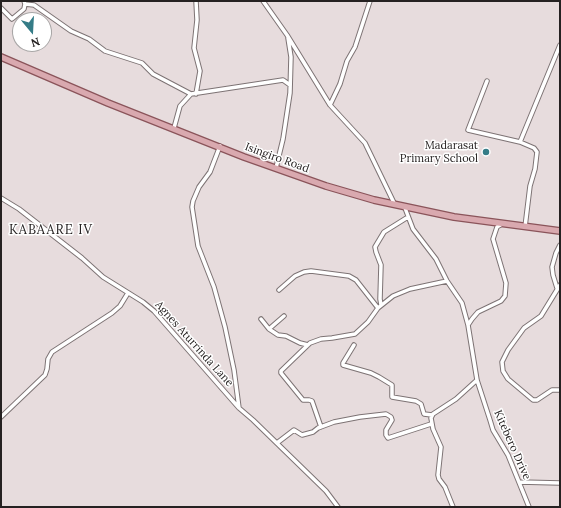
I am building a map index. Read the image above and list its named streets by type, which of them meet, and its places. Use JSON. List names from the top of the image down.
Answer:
{
  "streets": {
    "main road": ["Isingiro Road"],
    "street": ["Agnes Aturrinda Lane", "Kitebero Drive"]
  },
  "crossings": [
    ["Isingiro Road", "Kitebero Drive"]
  ],
  "districts": ["KABAARE IV"],
  "places": ["Madarasat Primary School"],
  "north": "bottom"
}
